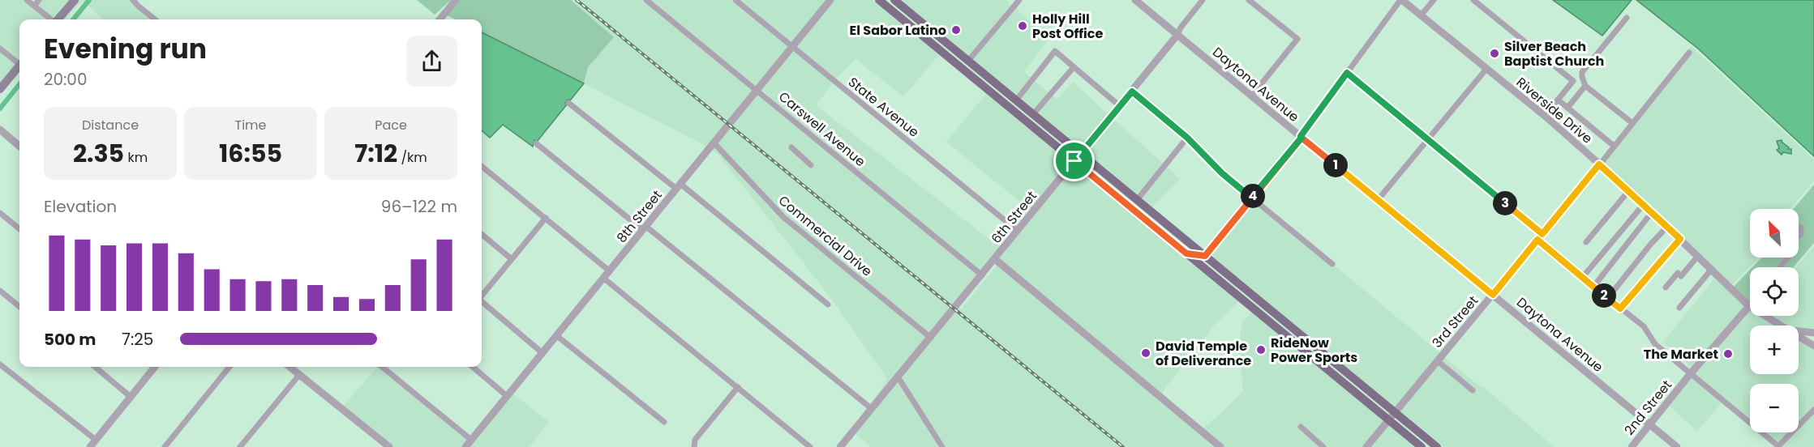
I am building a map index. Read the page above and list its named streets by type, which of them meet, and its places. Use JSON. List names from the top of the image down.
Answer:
{
  "streets": {
    "street": [
      "Daytona Avenue",
      "State Avenue",
      "Riverside Drive",
      "Carswell Avenue",
      "8th Street",
      "6th Street",
      "Commercial Drive",
      "3rd Street",
      "2nd Street"
    ]
  },
  "crossings": [
    ["Daytona Avenue", "6th Street"],
    ["Daytona Avenue", "3rd Street"],
    ["Daytona Avenue", "2nd Street"],
    ["State Avenue", "8th Street"],
    ["State Avenue", "6th Street"],
    ["Riverside Drive", "3rd Street"],
    ["Riverside Drive", "2nd Street"],
    ["Carswell Avenue", "8th Street"],
    ["Carswell Avenue", "6th Street"],
    ["8th Street", "Commercial Drive"],
    ["6th Street", "Commercial Drive"]
  ],
  "places": [
    "Holly Hill Post Office",
    "El Sabor Latino",
    "Silver Beach Baptist Church",
    "RideNow Power Sports",
    "David Temple of Deliverance",
    "The Market"
  ],
  "north": "top left",
  "page": {
    "heading": ["Evening run", "20:00"],
    "stats": [
      ["Distance", "2.35 km"],
      ["Time", "16:55"],
      ["Pace", "7:12 /km"]
    ],
    "pins": [
      "1",
      "4",
      "3",
      "2"
    ],
    "chart": ["Elevation", "96–122 m"],
    "map_buttons": ["+", "−"],
    "list": [
      {
        "name": "500 m",
        "note": "7:25"
      }
    ]
  }
}
